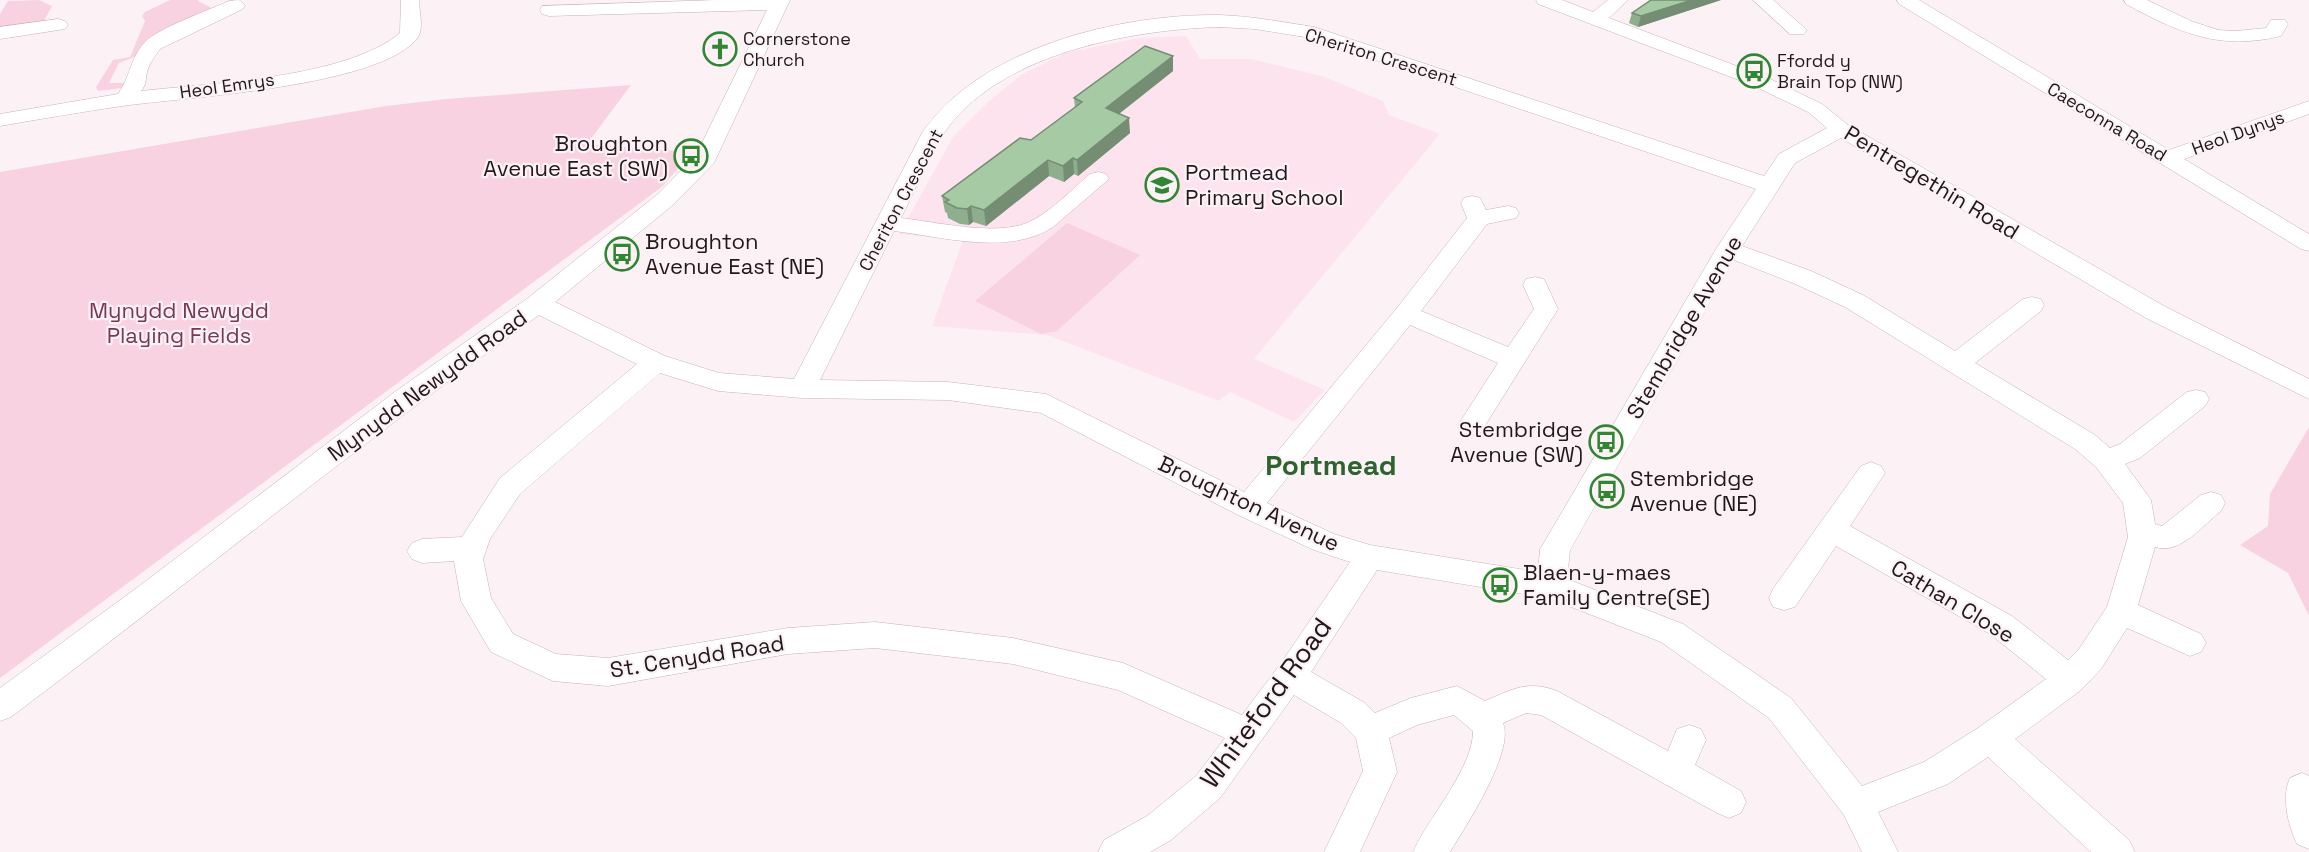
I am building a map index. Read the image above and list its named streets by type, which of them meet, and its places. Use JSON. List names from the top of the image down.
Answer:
{
  "streets": {
    "street": [
      "Cheriton Crescent",
      "Heol Emrys",
      "Caeconna Road",
      "Heol Dynys",
      "Pentregethin Road",
      "Stembridge Avenue",
      "Mynydd Newydd Road",
      "Broughton Avenue",
      "Cathan Close",
      "St. Cenydd Road",
      "Whiteford Road"
    ]
  },
  "crossings": [
    ["Cheriton Crescent", "Stembridge Avenue"],
    ["Cheriton Crescent", "Broughton Avenue"],
    ["Caeconna Road", "Heol Dynys"],
    ["Pentregethin Road", "Stembridge Avenue"],
    ["Stembridge Avenue", "Broughton Avenue"],
    ["Mynydd Newydd Road", "Broughton Avenue"],
    ["Broughton Avenue", "St. Cenydd Road"],
    ["Broughton Avenue", "Whiteford Road"],
    ["St. Cenydd Road", "Whiteford Road"]
  ],
  "districts": ["Portmead"],
  "parks": ["Mynydd Newydd Playing Fields"],
  "places": {
    "church": ["Cornerstone Church"],
    "bus stop": [
      "Ffordd y Brain Top (NW)",
      "Broughton Avenue East (SW)",
      "Broughton Avenue East (NE)",
      "Stembridge Avenue (SW)",
      "Stembridge Avenue (NE)",
      "Blaen-y-maes Family Centre(SE)"
    ],
    "school or university": ["Portmead Primary School"]
  }
}
